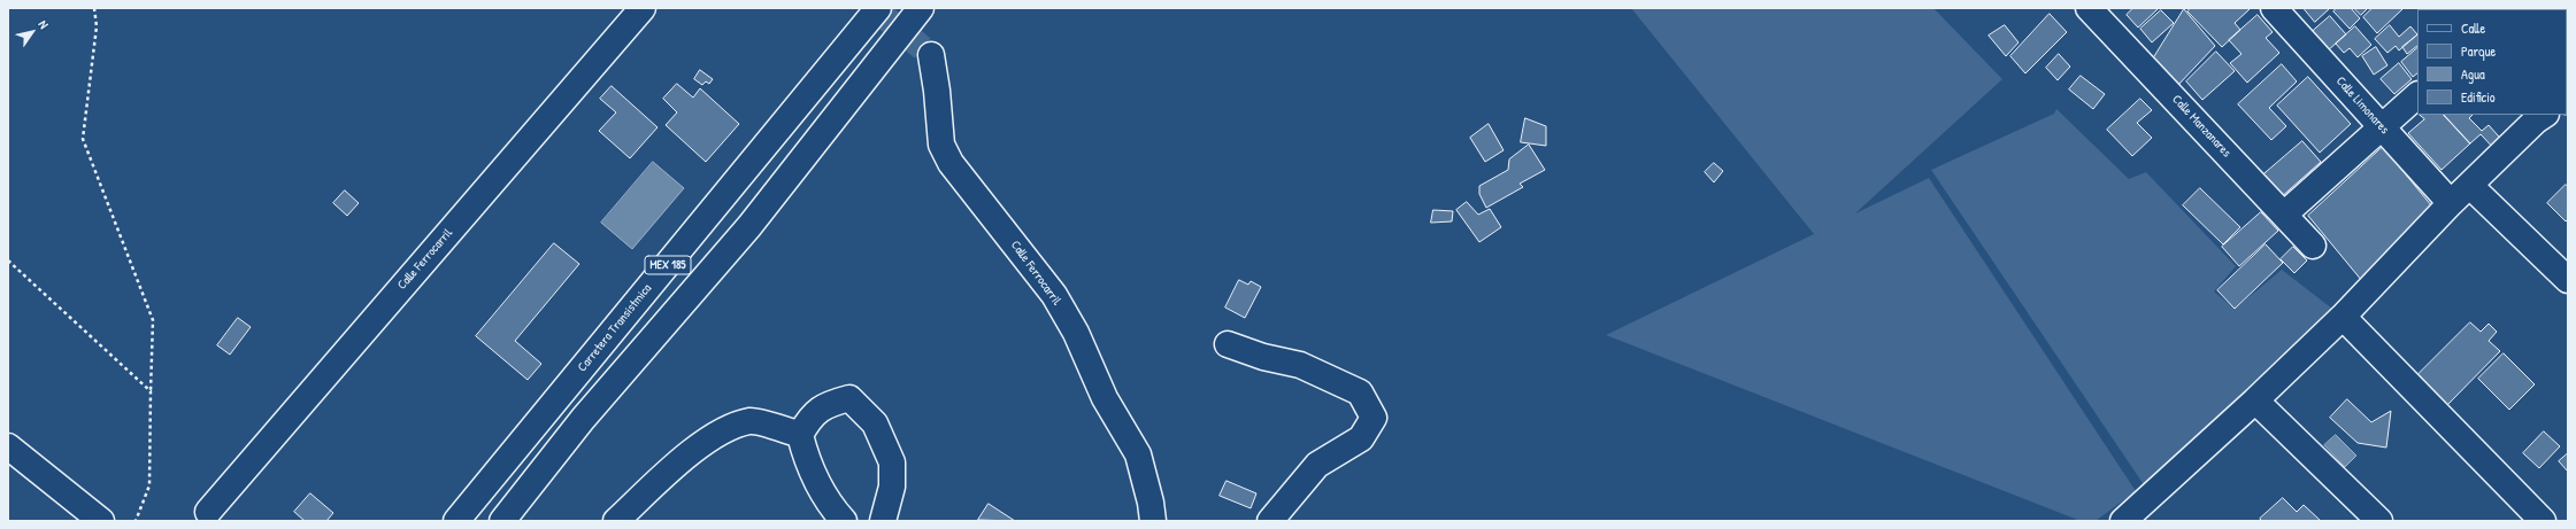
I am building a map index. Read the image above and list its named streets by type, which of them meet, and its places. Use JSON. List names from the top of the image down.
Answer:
{
  "streets": {
    "street": [
      "Calle Limonares",
      "Calle Manzanares",
      "Calle Ferrocarril",
      "MEX 185",
      "Carretera Transistmica"
    ]
  },
  "legend": [
    "Calle",
    "Parque",
    "Agua",
    "Edificio"
  ],
  "north": "top right"
}
